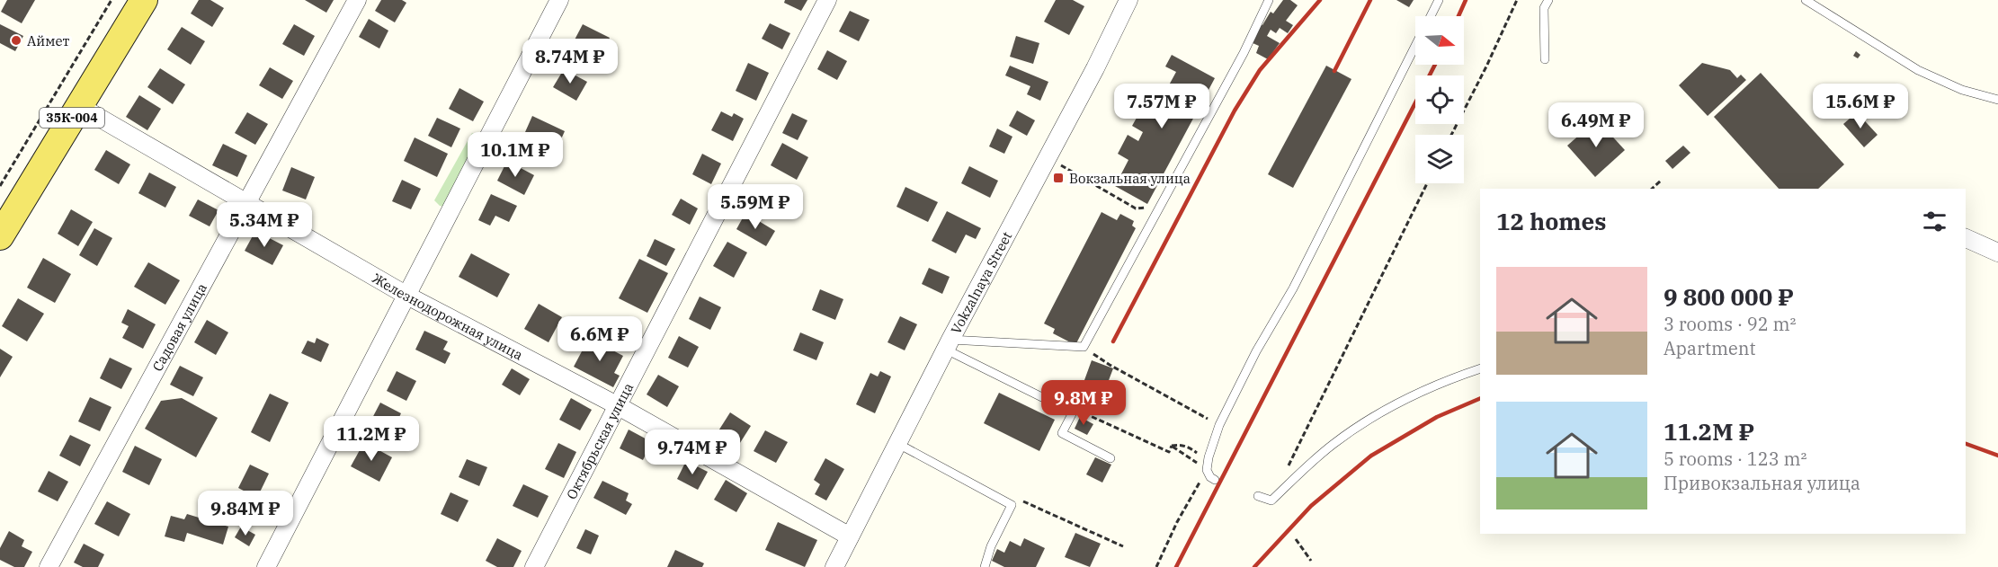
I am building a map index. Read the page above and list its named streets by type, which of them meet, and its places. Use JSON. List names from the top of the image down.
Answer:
{
  "streets": {
    "main road": ["35К-004"],
    "street": [
      "Vokzalnaya Street",
      "Железнодорожная улица",
      "Садовая улица",
      "Октябрьская улица"
    ]
  },
  "crossings": [
    ["35К-004", "Железнодорожная улица"],
    ["Vokzalnaya Street", "Железнодорожная улица"],
    ["Железнодорожная улица", "Садовая улица"],
    ["Железнодорожная улица", "Октябрьская улица"]
  ],
  "places": {
    "other": ["Аймет"],
    "transit": ["Вокзальная улица"]
  },
  "north": "right",
  "page": {
    "price": [
      "8.74M ₽",
      "7.57M ₽",
      "15.6M ₽",
      "6.49M ₽",
      "10.1M ₽",
      "5.59M ₽",
      "5.34M ₽",
      "6.6M ₽",
      "9.8M ₽",
      "11.2M ₽",
      "9.74M ₽",
      "9.84M ₽"
    ],
    "heading": "12 homes",
    "list": [
      {
        "name": "9 800 000 ₽",
        "note": "3 rooms · 92 m² · Apartment"
      },
      {
        "name": "11.2M ₽",
        "note": "5 rooms · 123 m² · Привокзальная улица"
      }
    ]
  }
}
